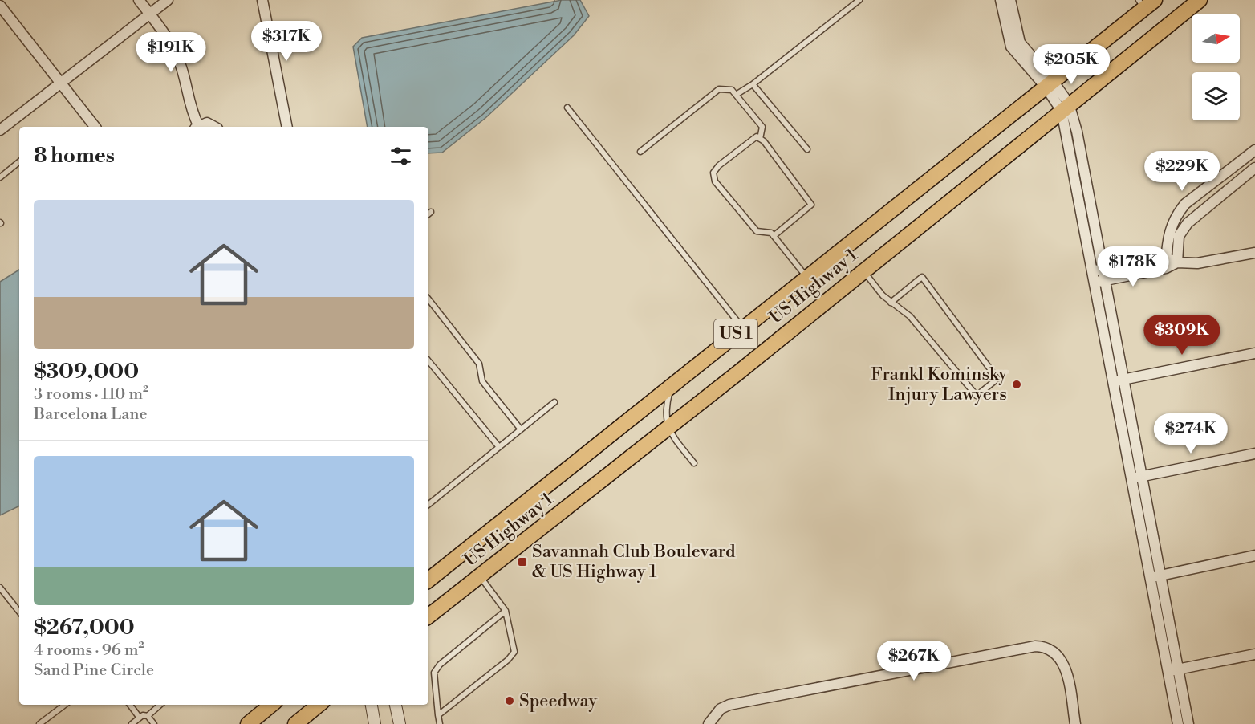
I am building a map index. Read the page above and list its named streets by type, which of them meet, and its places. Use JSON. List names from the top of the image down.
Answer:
{
  "streets": {
    "main road": ["US Highway 1", "US 1"]
  },
  "places": {
    "other": ["Frankl Kominsky Injury Lawyers", "Speedway"],
    "transit": ["Savannah Club Boulevard & US Highway 1"]
  },
  "north": "right",
  "page": {
    "price": [
      "$317K",
      "$191K",
      "$205K",
      "$229K",
      "$178K",
      "$309K",
      "$274K",
      "$267K"
    ],
    "heading": "8 homes",
    "list": [
      {
        "name": "$309,000",
        "note": "3 rooms · 110 m² · Barcelona Lane"
      },
      {
        "name": "$267,000",
        "note": "4 rooms · 96 m² · Sand Pine Circle"
      }
    ]
  }
}
